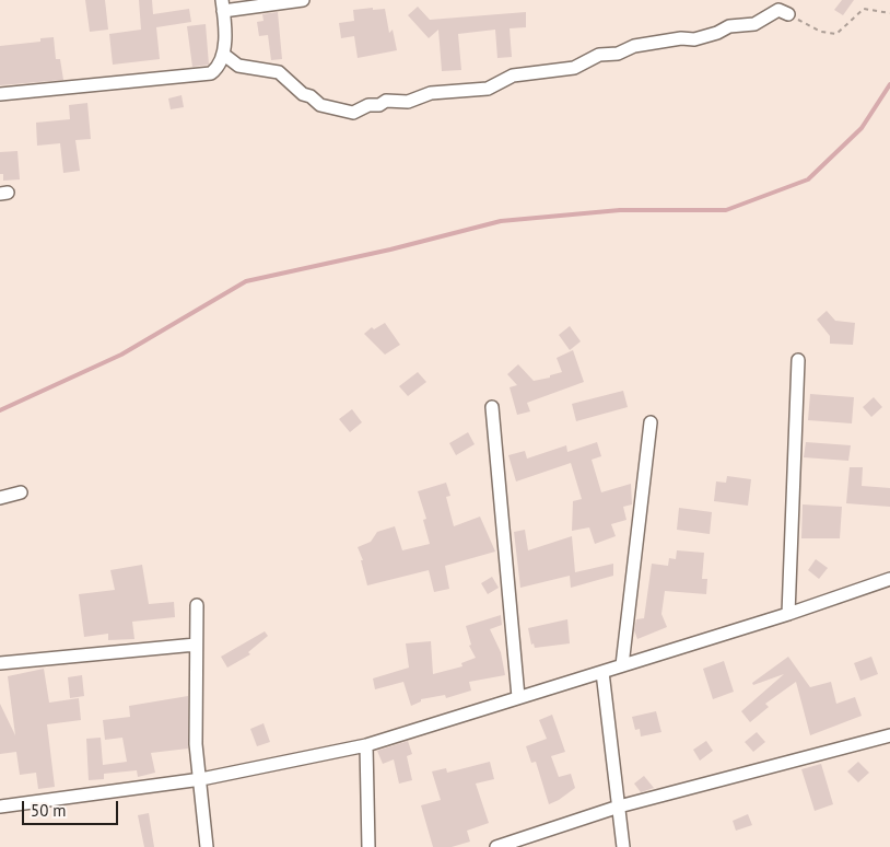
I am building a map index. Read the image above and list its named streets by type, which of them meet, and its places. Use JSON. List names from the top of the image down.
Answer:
{
  "scale_bar": "50 m"
}
